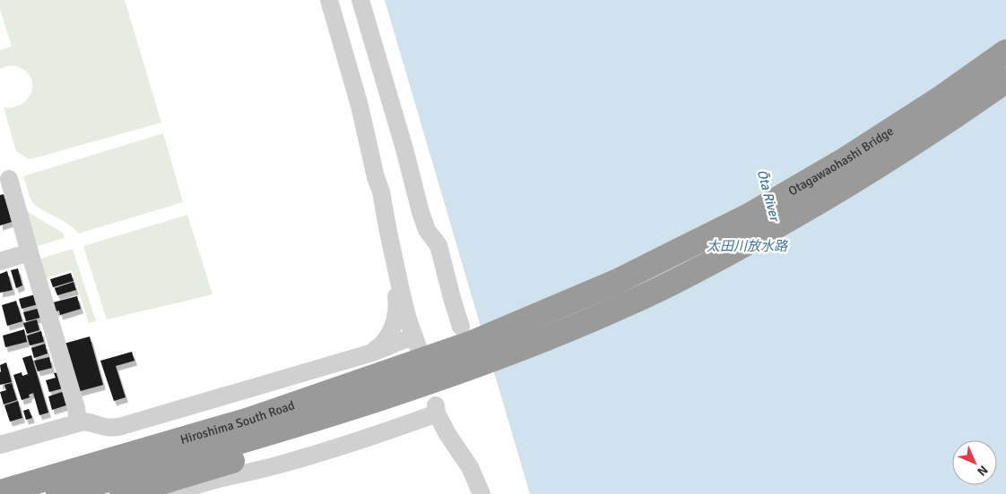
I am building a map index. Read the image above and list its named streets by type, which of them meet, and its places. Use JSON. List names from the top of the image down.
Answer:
{
  "streets": {
    "highway": ["Otagawaohashi Bridge", "Hiroshima South Road"]
  },
  "crossings": [
    ["Otagawaohashi Bridge", "Hiroshima South Road"]
  ],
  "water": ["Ōta River", "太田川放水路"],
  "north": "bottom right"
}
